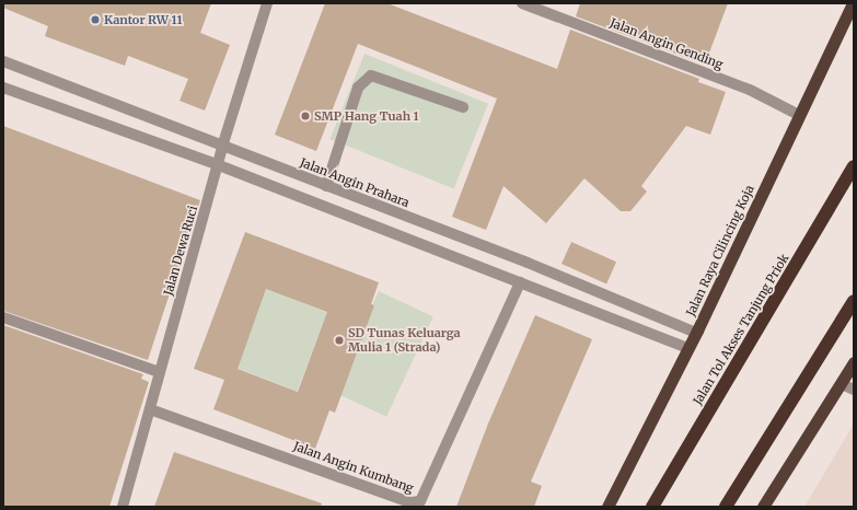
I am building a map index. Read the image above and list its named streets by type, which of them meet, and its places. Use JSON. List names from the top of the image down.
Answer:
{
  "streets": {
    "highway": ["Jalan Raya Cilincing Koja", "Jalan Tol Akses Tanjung Priok"],
    "street": [
      "Jalan Angin Gending",
      "Jalan Angin Prahara",
      "Jalan Dewa Ruci",
      "Jalan Angin Kumbang"
    ]
  },
  "crossings": [
    ["Jalan Angin Gending", "Jalan Raya Cilincing Koja"],
    ["Jalan Angin Prahara", "Jalan Dewa Ruci"],
    ["Jalan Angin Prahara", "Jalan Raya Cilincing Koja"],
    ["Jalan Dewa Ruci", "Jalan Angin Kumbang"]
  ],
  "places": ["Kantor RW 11", "SMP Hang Tuah 1", "SD Tunas Keluarga Mulia 1 (Strada)"]
}
